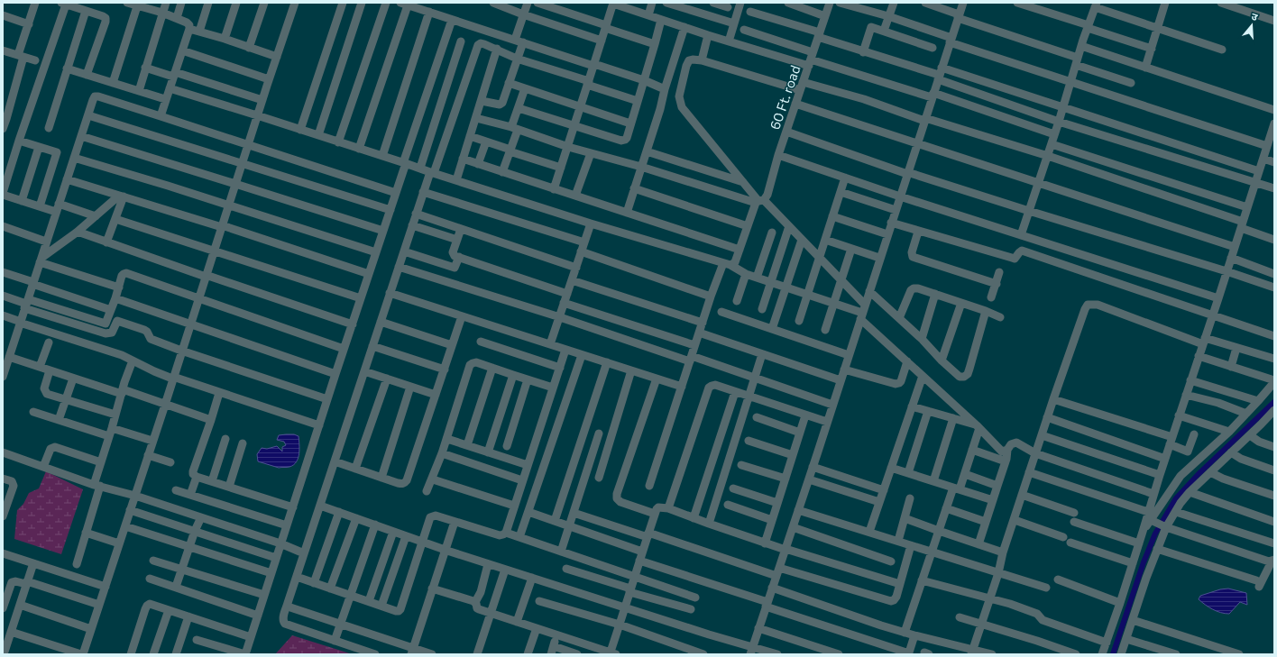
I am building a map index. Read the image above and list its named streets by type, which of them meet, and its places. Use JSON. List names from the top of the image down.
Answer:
{
  "streets": {
    "street": ["60 Ft. road"]
  },
  "north": "top"
}
